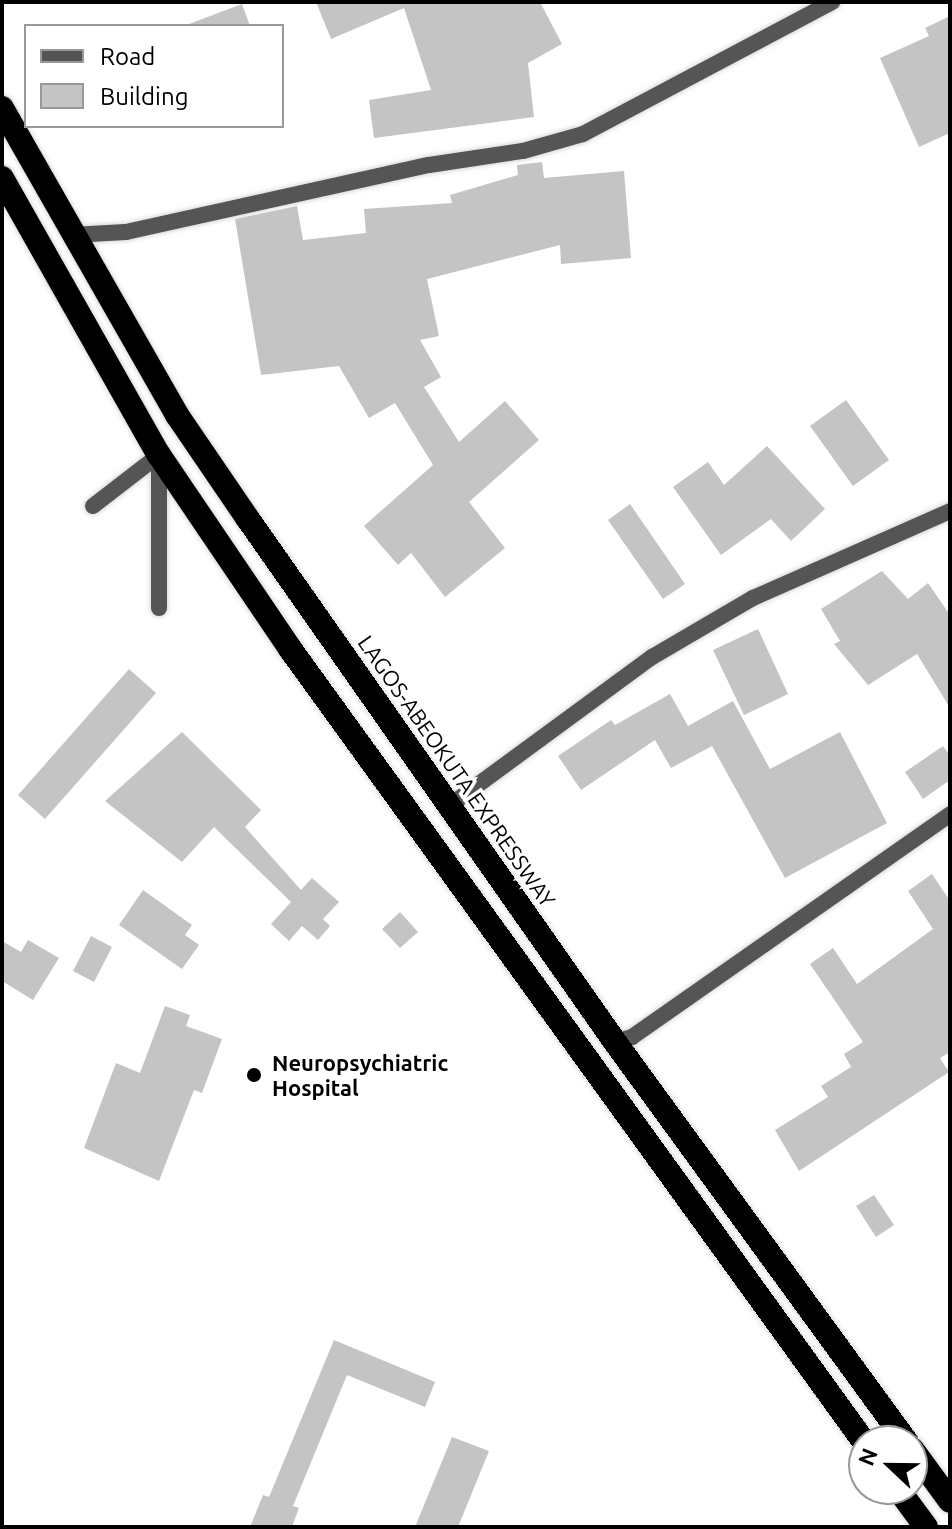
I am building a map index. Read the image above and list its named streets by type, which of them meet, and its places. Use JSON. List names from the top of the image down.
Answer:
{
  "streets": {
    "highway": ["LAGOS-ABEOKUTA EXPRESSWAY"]
  },
  "places": ["Neuropsychiatric Hospital"],
  "legend": ["Road", "Building"],
  "north": "left"
}
